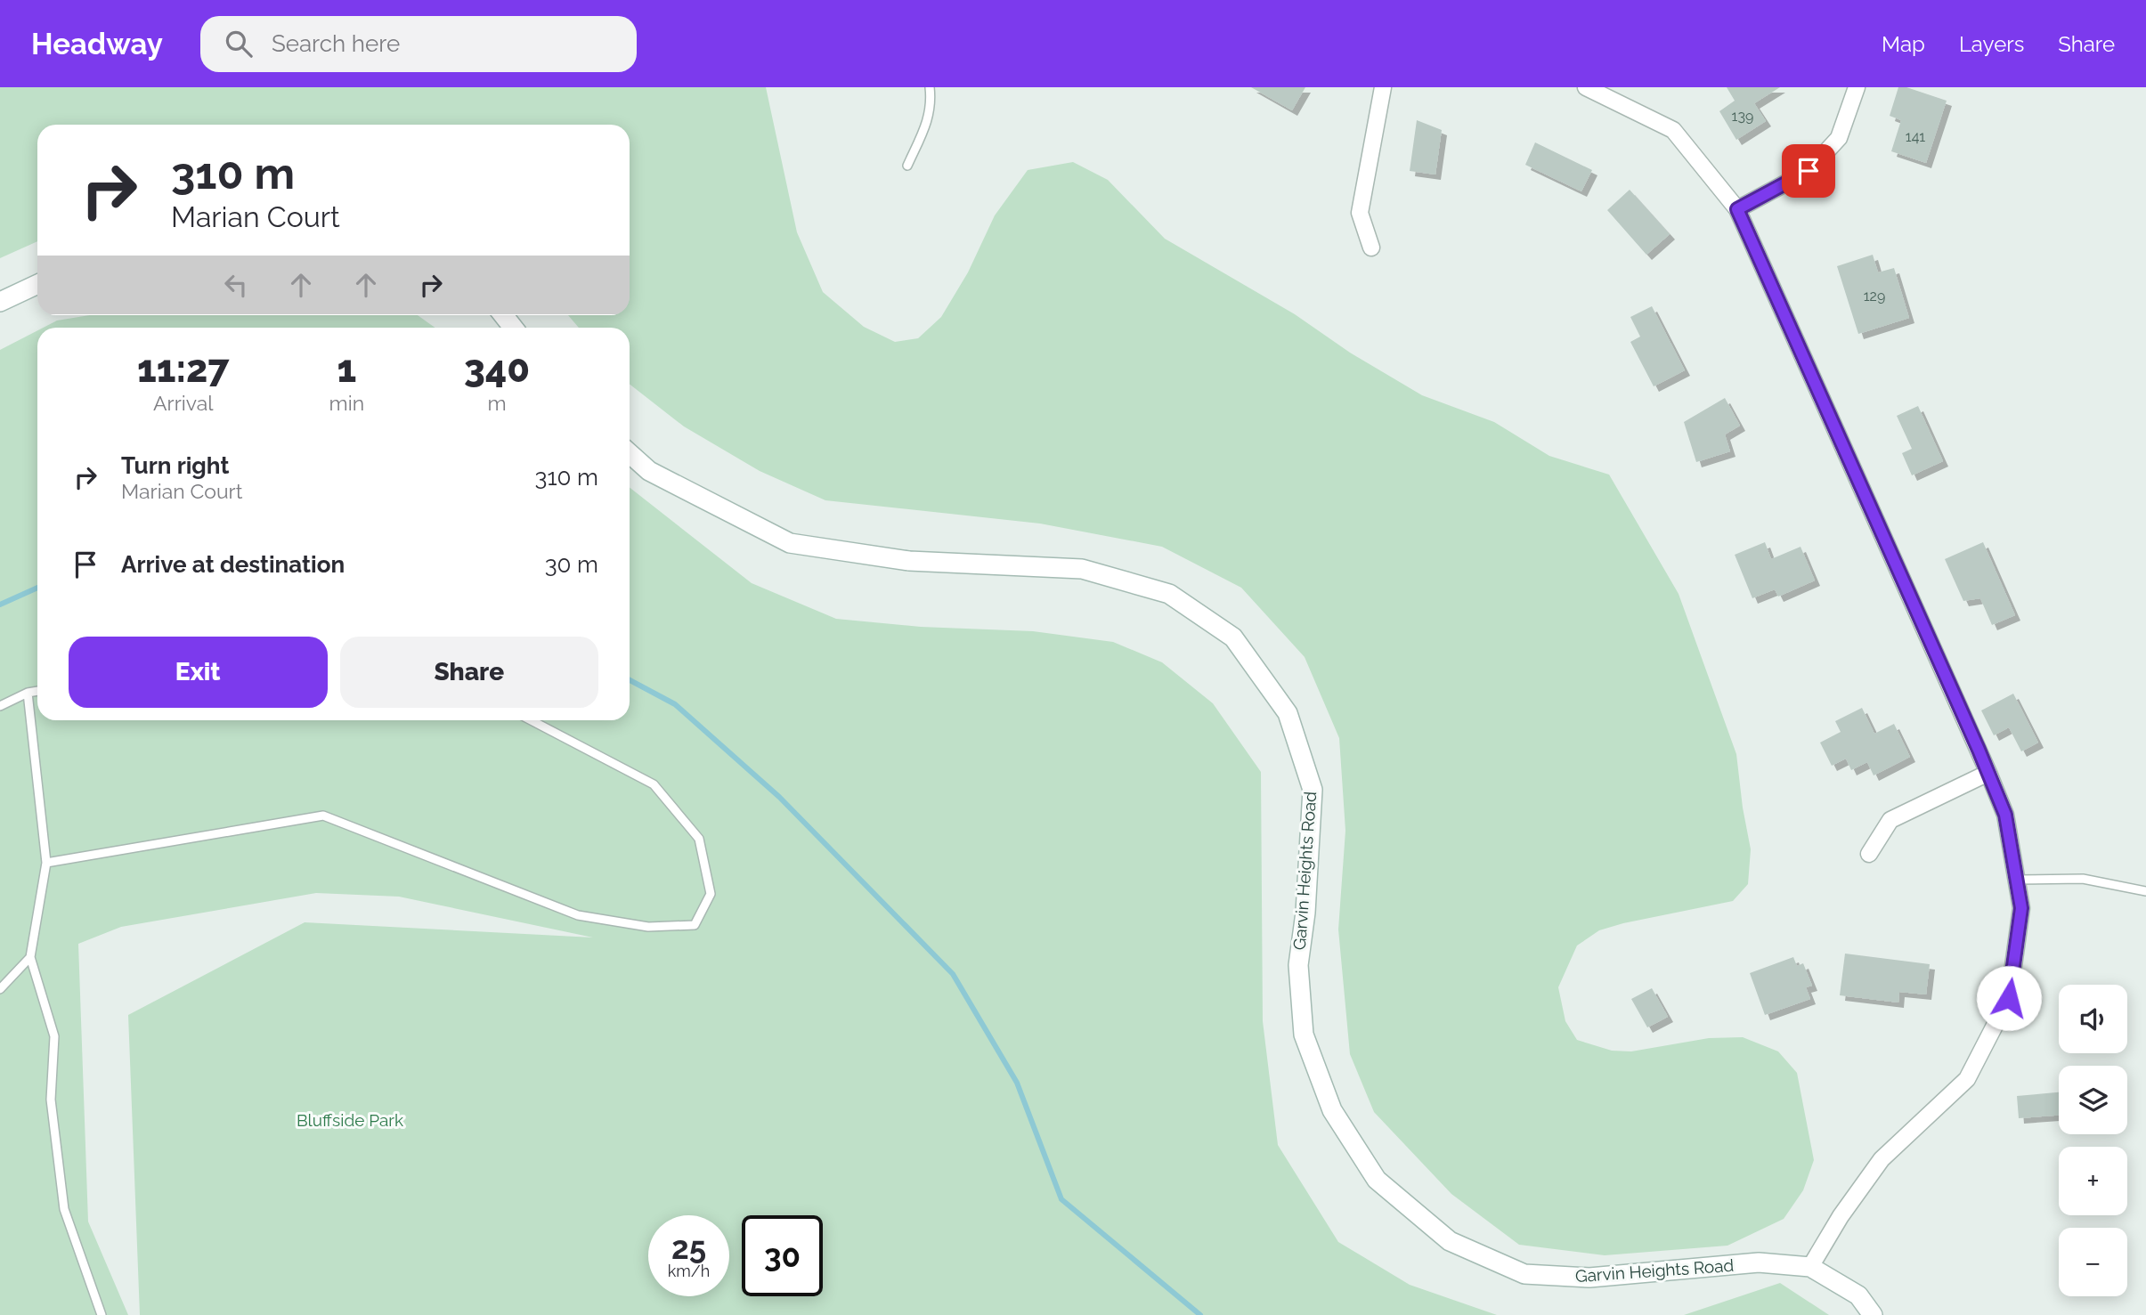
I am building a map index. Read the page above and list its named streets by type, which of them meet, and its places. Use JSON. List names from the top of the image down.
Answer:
{
  "streets": {
    "main road": ["Garvin Heights Road"]
  },
  "parks": ["Bluffside Park"],
  "house_numbers": ["139", "141", "129"],
  "page": {
    "header": "Headway",
    "search": "Search here",
    "nav": ["Map", "Layers", "Share"],
    "turn": ["310 m", "Marian Court"],
    "eta": [
      "11:27",
      "Arrival",
      "1",
      "min",
      "340",
      "m"
    ],
    "list": [
      {
        "name": "Turn right",
        "note": "Marian Court",
        "value": "310 m"
      },
      {
        "name": "Arrive at destination",
        "value": "30 m"
      }
    ],
    "buttons": ["Exit", "Share"],
    "map_buttons": ["+", "−"],
    "speed": "25 km/h",
    "limit": "30"
  }
}
